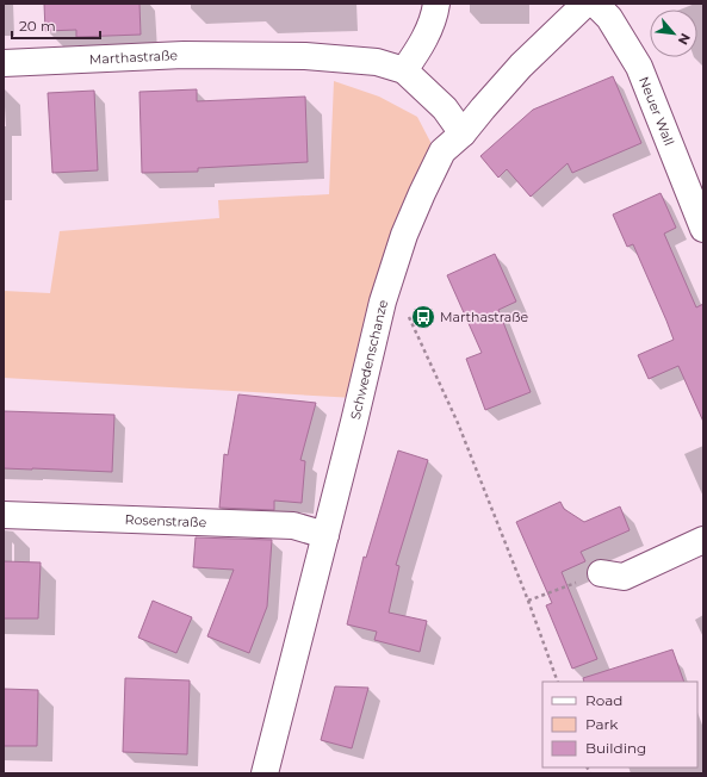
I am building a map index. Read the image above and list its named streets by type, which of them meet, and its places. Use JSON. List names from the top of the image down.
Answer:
{
  "streets": {
    "street": [
      "Marthastraße",
      "Neuer Wall",
      "Schwedenschanze",
      "Rosenstraße"
    ]
  },
  "crossings": [
    ["Marthastraße", "Schwedenschanze"],
    ["Schwedenschanze", "Rosenstraße"]
  ],
  "places": {
    "bus stop": ["Marthastraße"]
  },
  "legend": ["Road", "Park", "Building"],
  "scale_bar": "20 m",
  "north": "bottom right"
}
